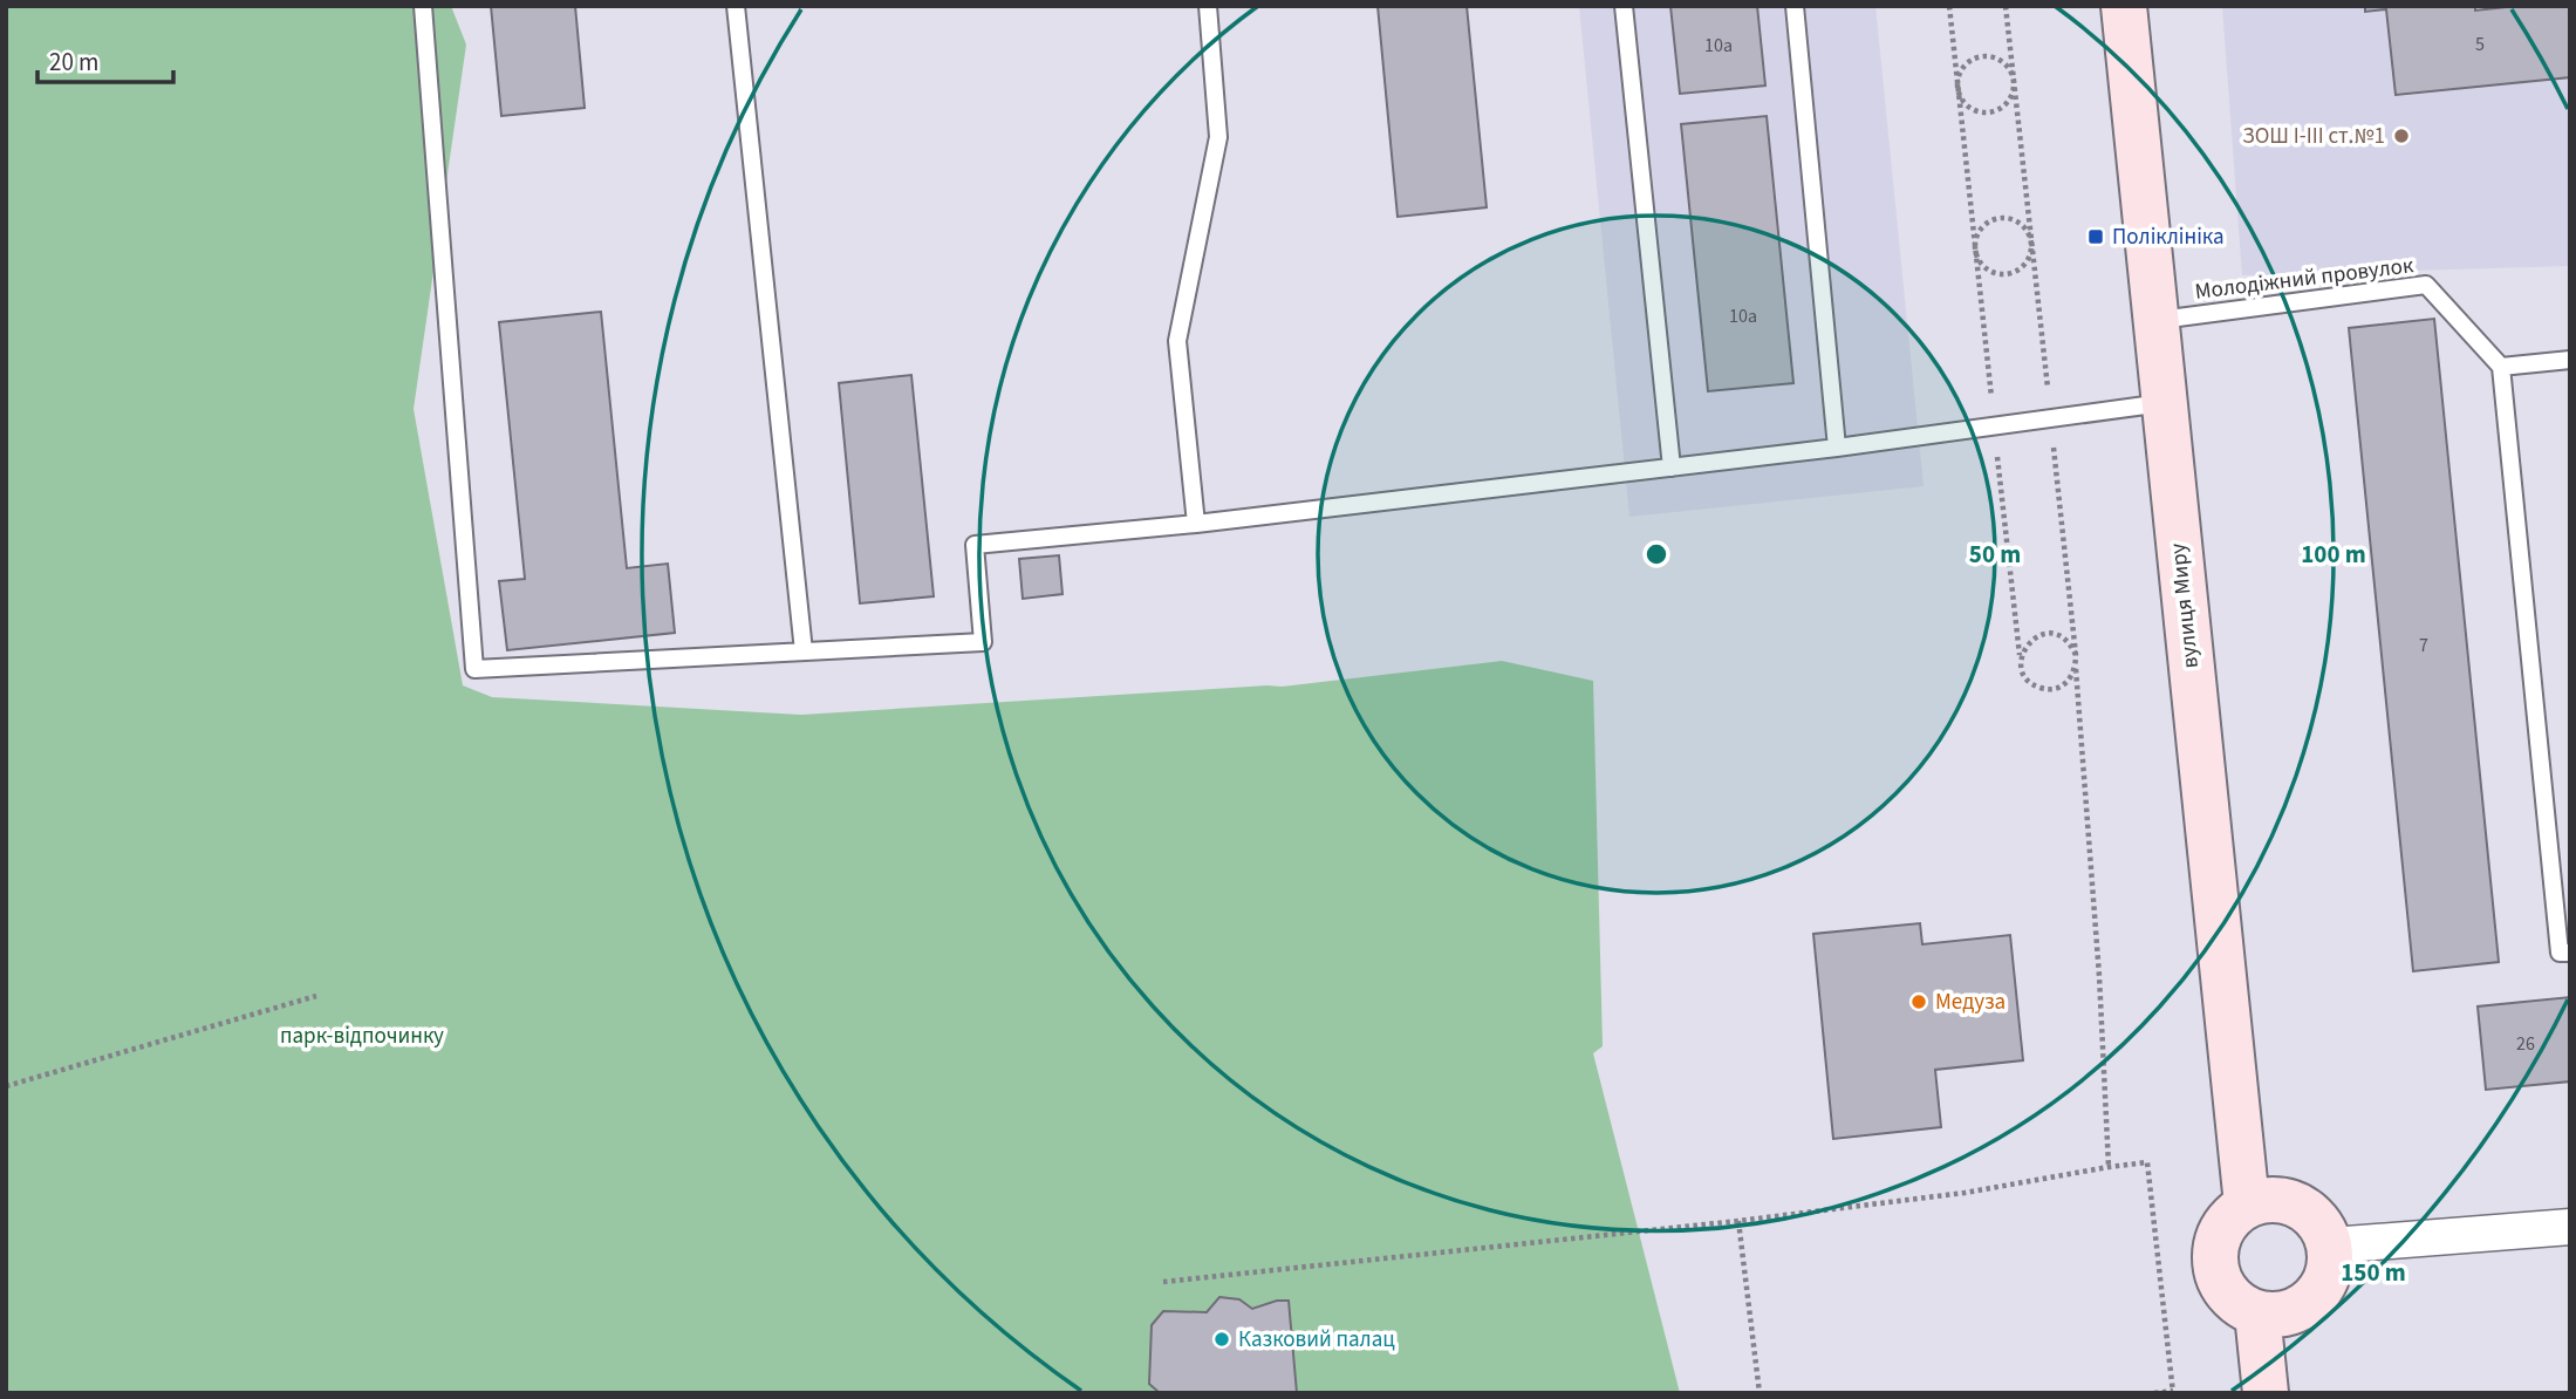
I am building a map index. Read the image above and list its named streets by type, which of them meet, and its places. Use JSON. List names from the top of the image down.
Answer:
{
  "streets": {
    "main road": ["вулиця Миру"],
    "lane": ["Молодіжний провулок"]
  },
  "crossings": [
    ["Молодіжний провулок", "вулиця Миру"]
  ],
  "parks": ["парк-відпочинку"],
  "places": {
    "other": ["ЗОШ I-III ст.№1", "Медуза", "Казковий палац"],
    "transit": ["Поліклініка"]
  },
  "house_numbers": [
    "5",
    "10а",
    "10а",
    "7",
    "26"
  ],
  "scale_bar": "20 m",
  "rings": ["50 m", "100 m", "150 m"]
}
